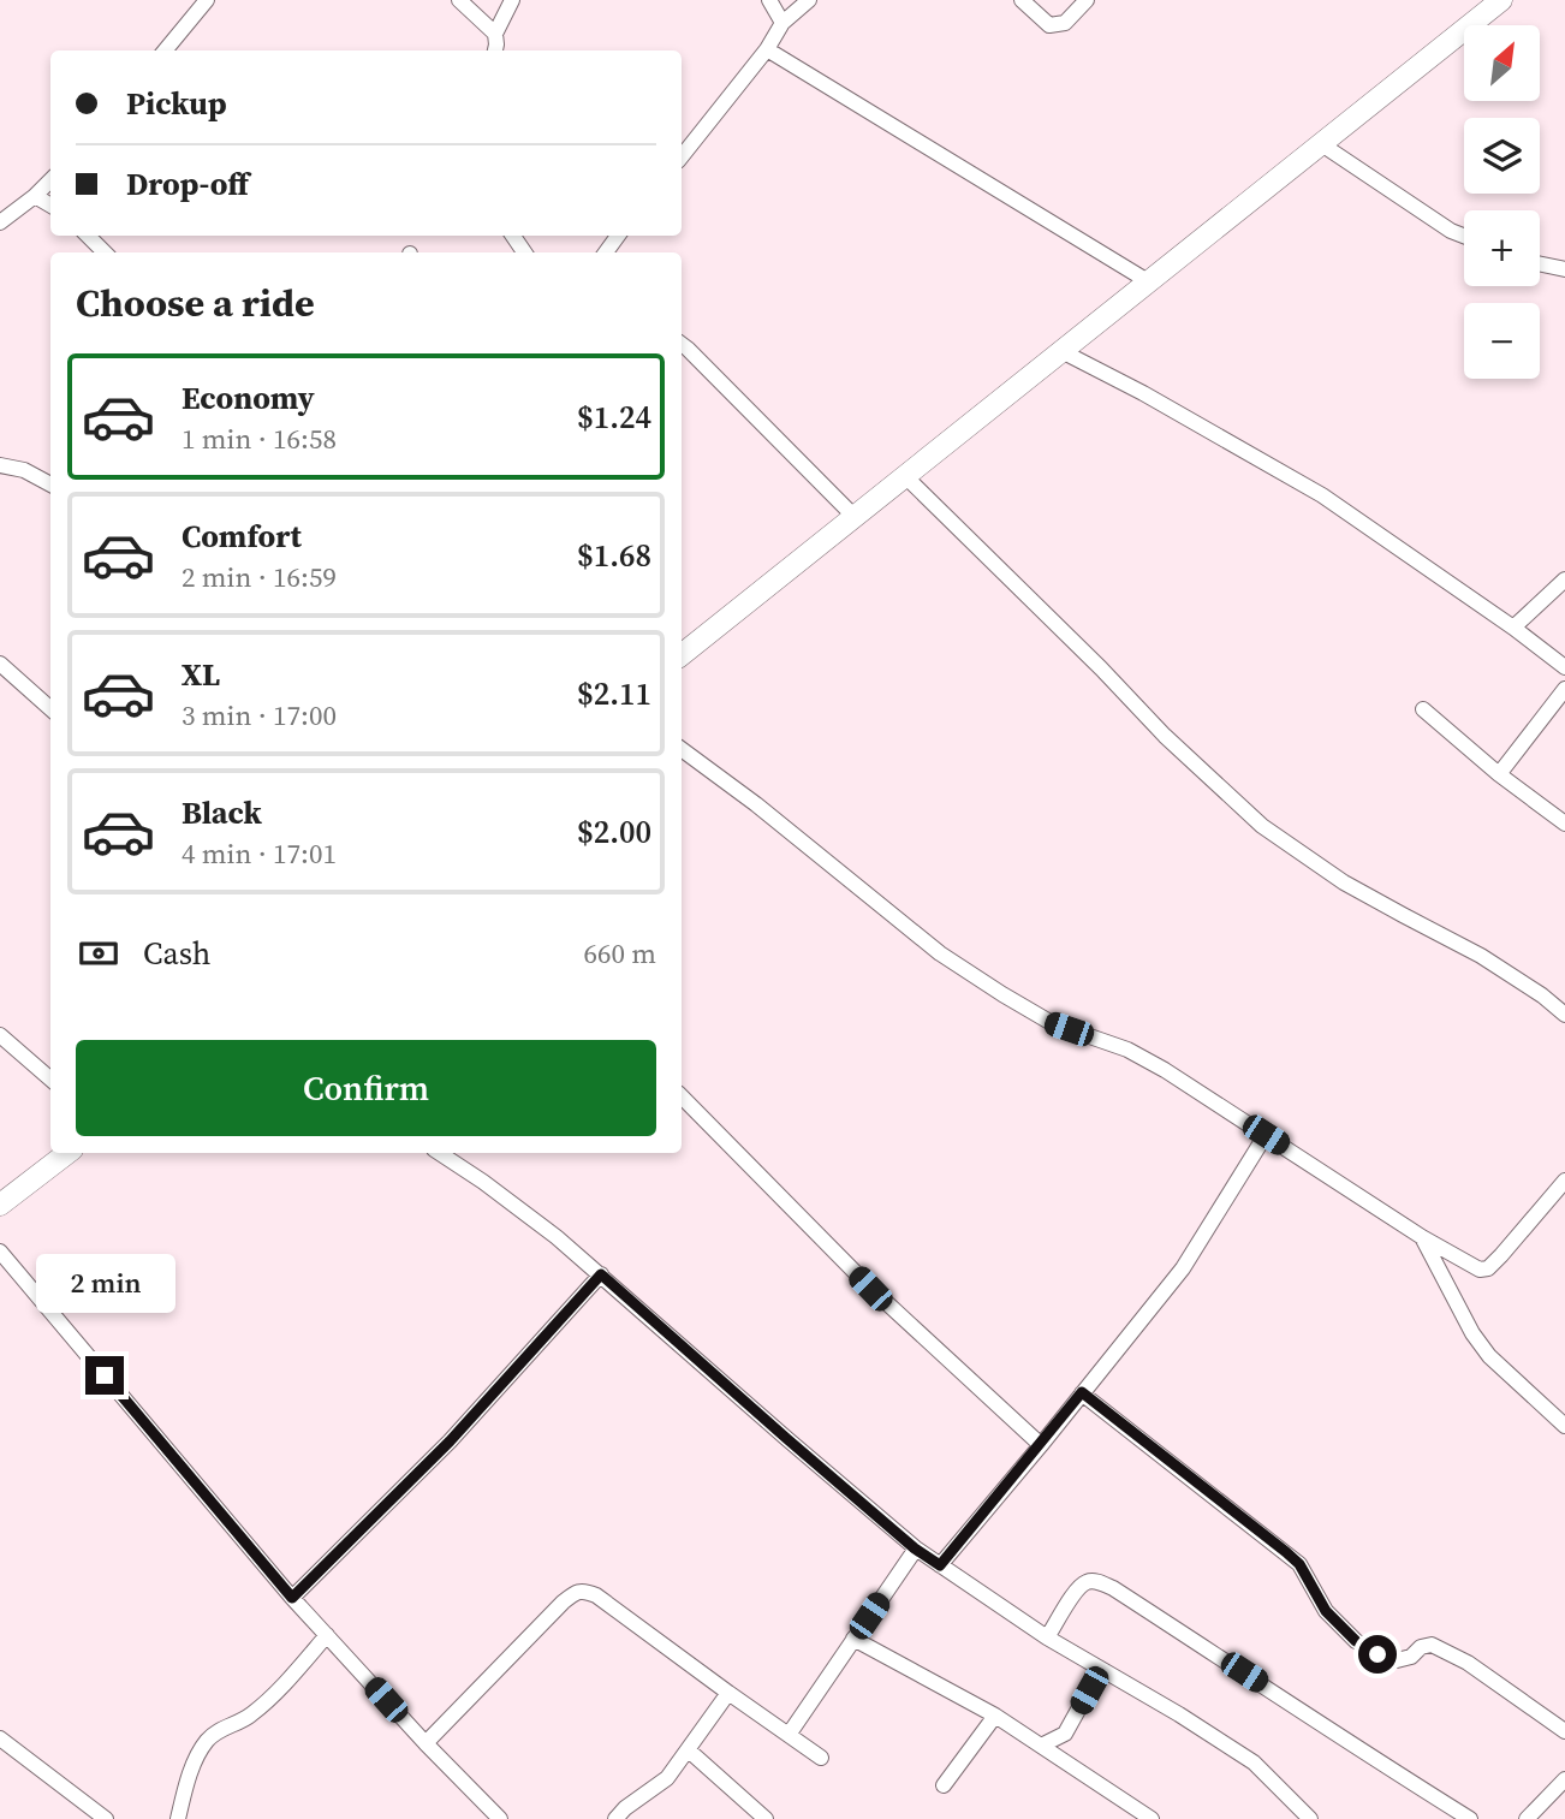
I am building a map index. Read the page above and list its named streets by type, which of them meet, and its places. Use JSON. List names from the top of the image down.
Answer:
{
  "north": "top right",
  "page": {
    "map_buttons": ["+", "−"],
    "banner": ["Pickup", "Drop-off"],
    "heading": "Choose a ride",
    "list": [
      {
        "name": "Economy",
        "note": "1 min · 16:58",
        "value": "$1.24"
      },
      {
        "name": "Comfort",
        "note": "2 min · 16:59",
        "value": "$1.68"
      },
      {
        "name": "XL",
        "note": "3 min · 17:00",
        "value": "$2.11"
      },
      {
        "name": "Black",
        "note": "4 min · 17:01",
        "value": "$2.00"
      }
    ],
    "pay": ["Cash", "660 m"],
    "buttons": "Confirm",
    "bubble": "2 min"
  }
}
